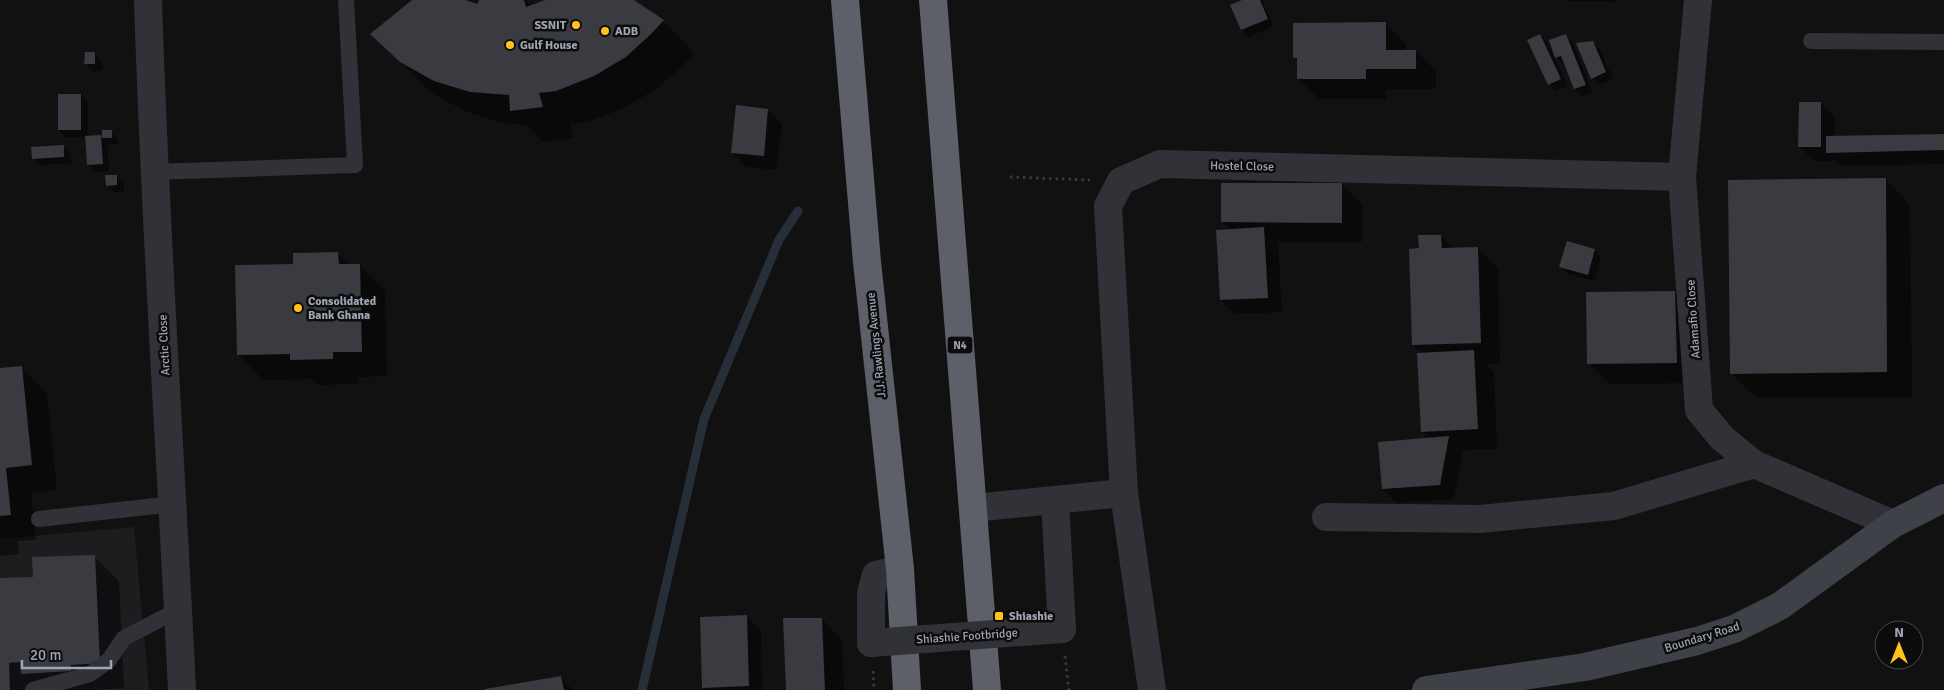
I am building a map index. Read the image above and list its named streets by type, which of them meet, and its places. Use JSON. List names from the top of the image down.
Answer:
{
  "streets": {
    "highway": ["J.J. Rawlings Avenue", "N4"],
    "main road": ["Boundary Road"],
    "street": [
      "Hostel Close",
      "Adamafio Close",
      "Arctic Close",
      "Shiashie Footbridge"
    ]
  },
  "crossings": [
    ["Hostel Close", "Adamafio Close"],
    ["Adamafio Close", "Boundary Road"],
    ["J.J. Rawlings Avenue", "Shiashie Footbridge"]
  ],
  "places": {
    "other": [
      "SSNIT",
      "ADB",
      "Gulf House",
      "Consolidated Bank Ghana"
    ],
    "transit": ["Shiashie"]
  },
  "scale_bar": "20 m",
  "north": "top"
}
